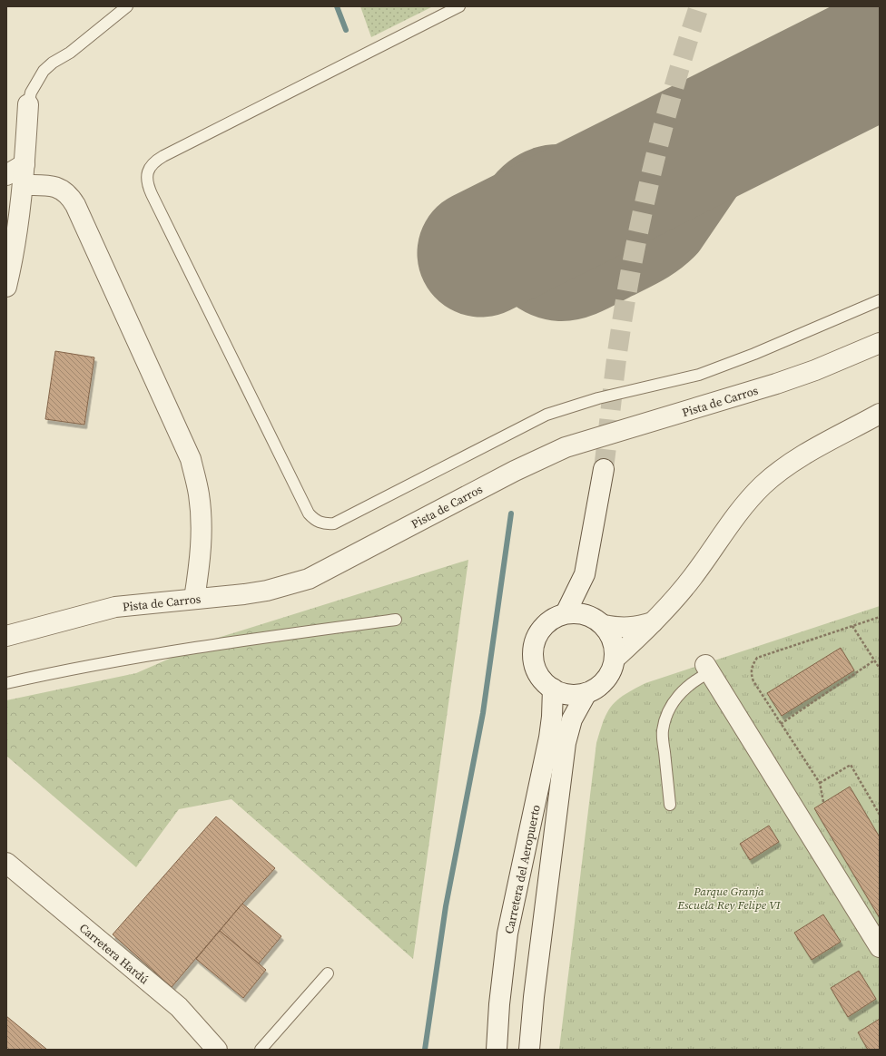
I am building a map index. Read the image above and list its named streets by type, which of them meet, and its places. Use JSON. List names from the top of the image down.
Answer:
{
  "streets": {
    "street": ["Pista de Carros", "Carretera del Aeropuerto", "Carretera Hardú"]
  },
  "parks": ["Parque Granja Escuela Rey Felipe VI"]
}
